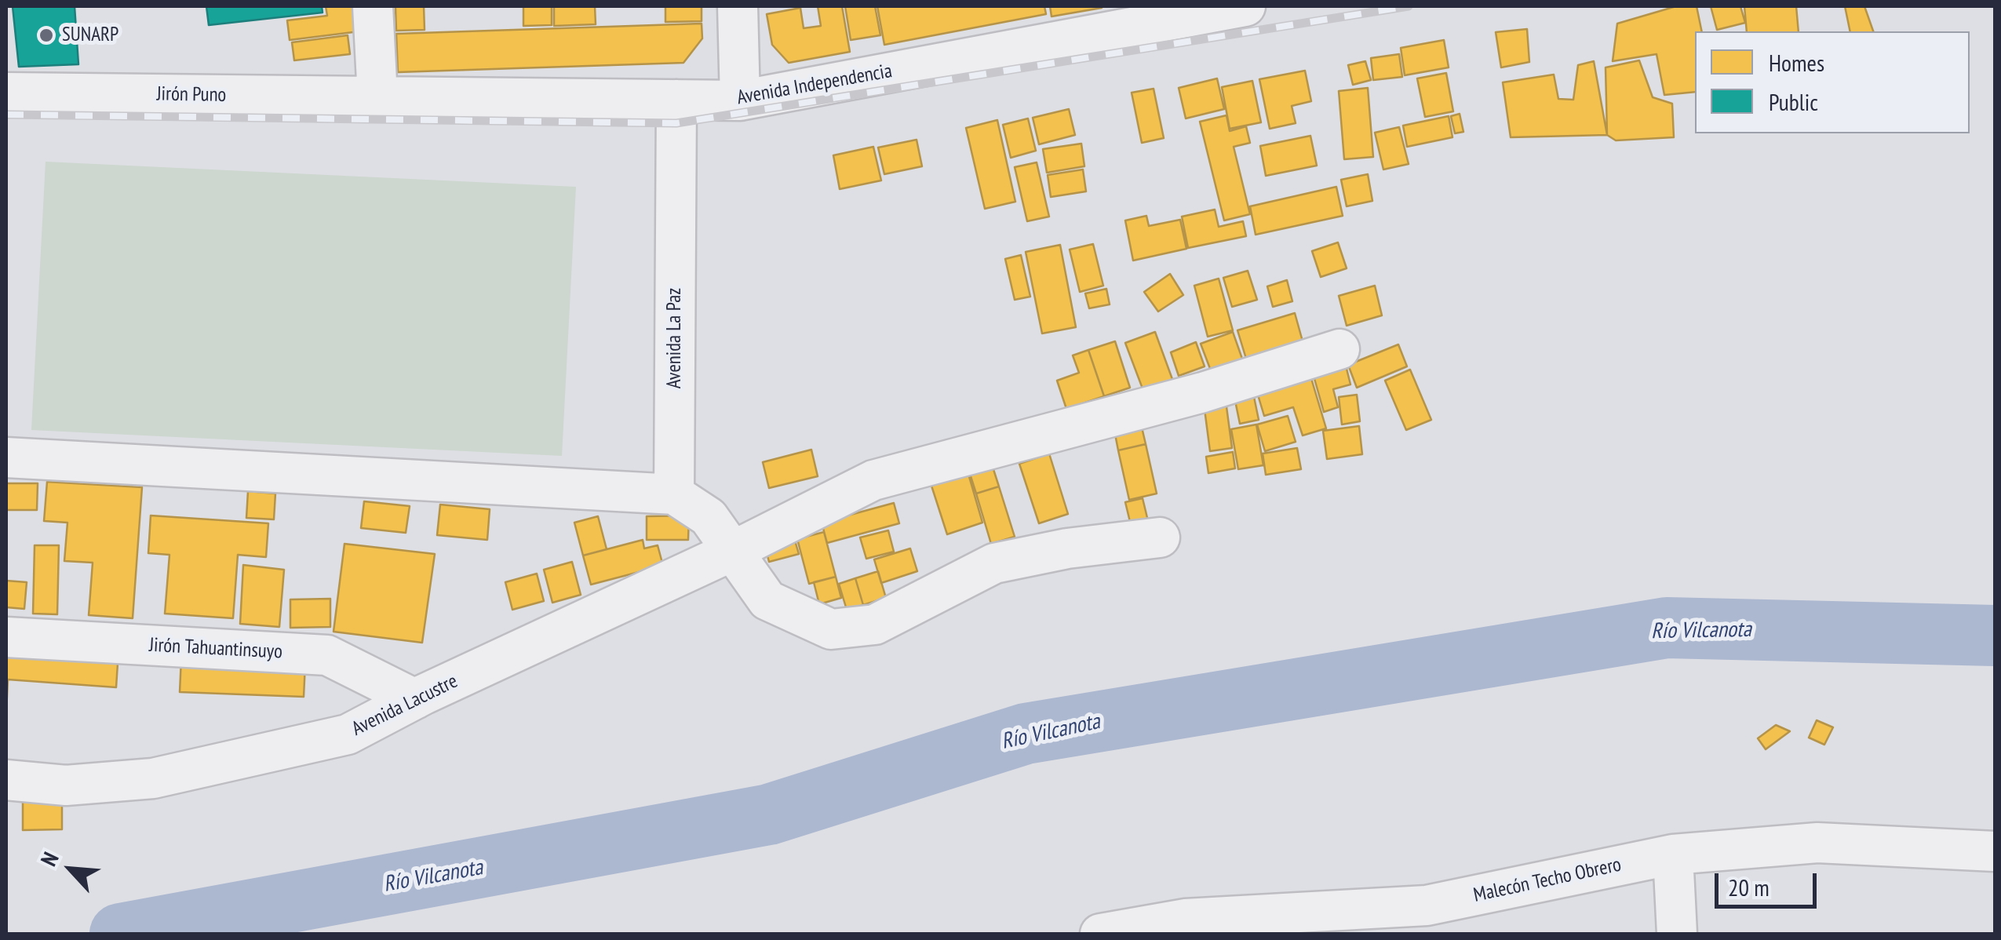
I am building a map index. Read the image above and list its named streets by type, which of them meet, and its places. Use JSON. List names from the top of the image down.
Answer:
{
  "streets": {
    "street": [
      "Avenida Independencia",
      "Jirón Puno",
      "Avenida La Paz",
      "Jirón Tahuantinsuyo",
      "Avenida Lacustre",
      "Malecón Techo Obrero"
    ]
  },
  "crossings": [
    ["Avenida Independencia", "Jirón Puno"],
    ["Avenida Independencia", "Avenida La Paz"],
    ["Jirón Tahuantinsuyo", "Avenida Lacustre"]
  ],
  "water": ["Río Vilcanota"],
  "places": ["SUNARP"],
  "legend": ["Homes", "Public"],
  "scale_bar": "20 m",
  "north": "top left"
}
